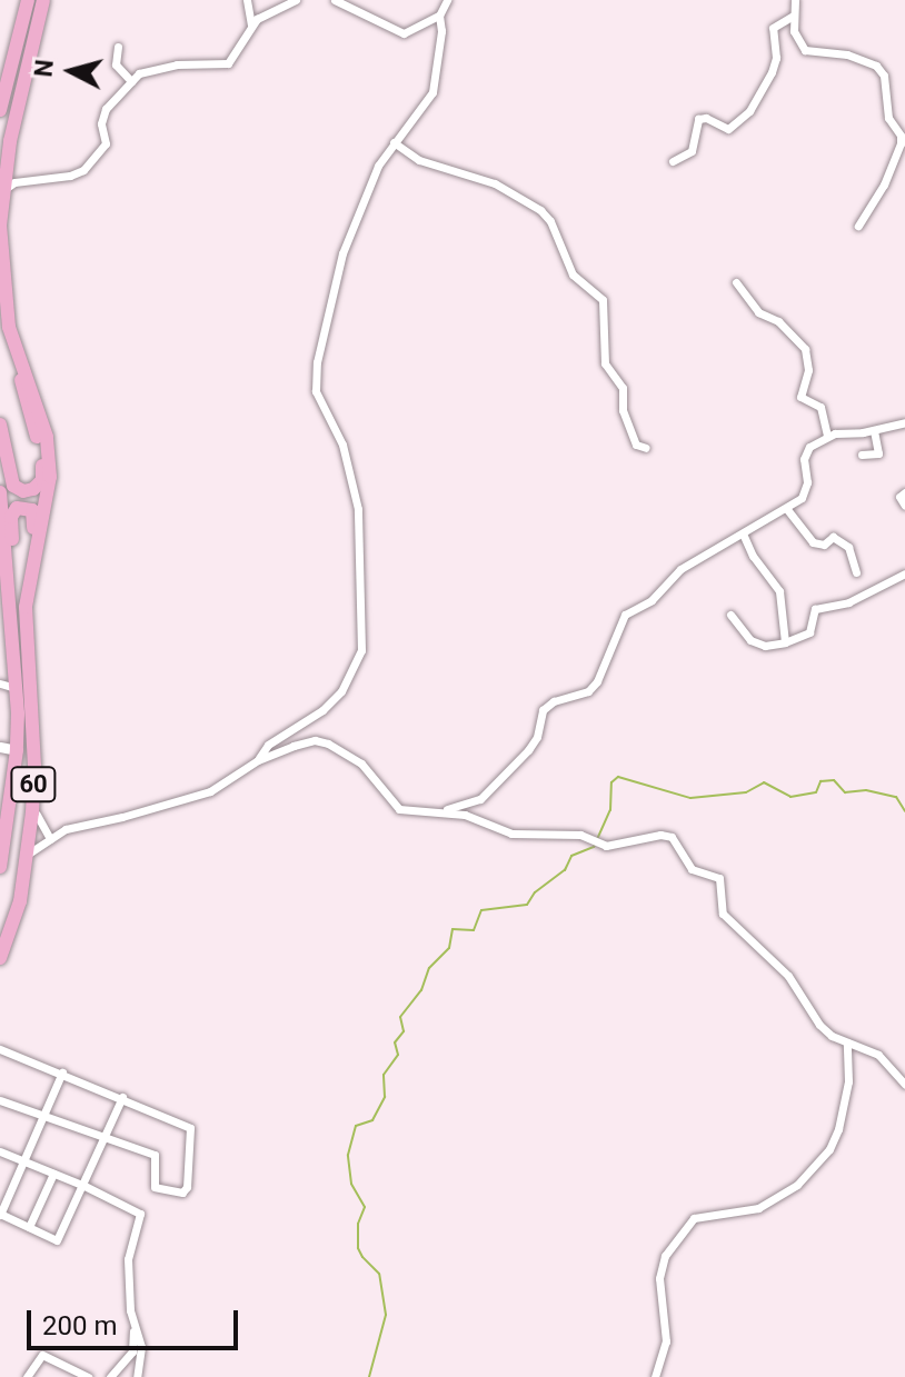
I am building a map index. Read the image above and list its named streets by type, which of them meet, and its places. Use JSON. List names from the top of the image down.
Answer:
{
  "streets": {
    "highway": ["60"]
  },
  "scale_bar": "200 m",
  "north": "left"
}
